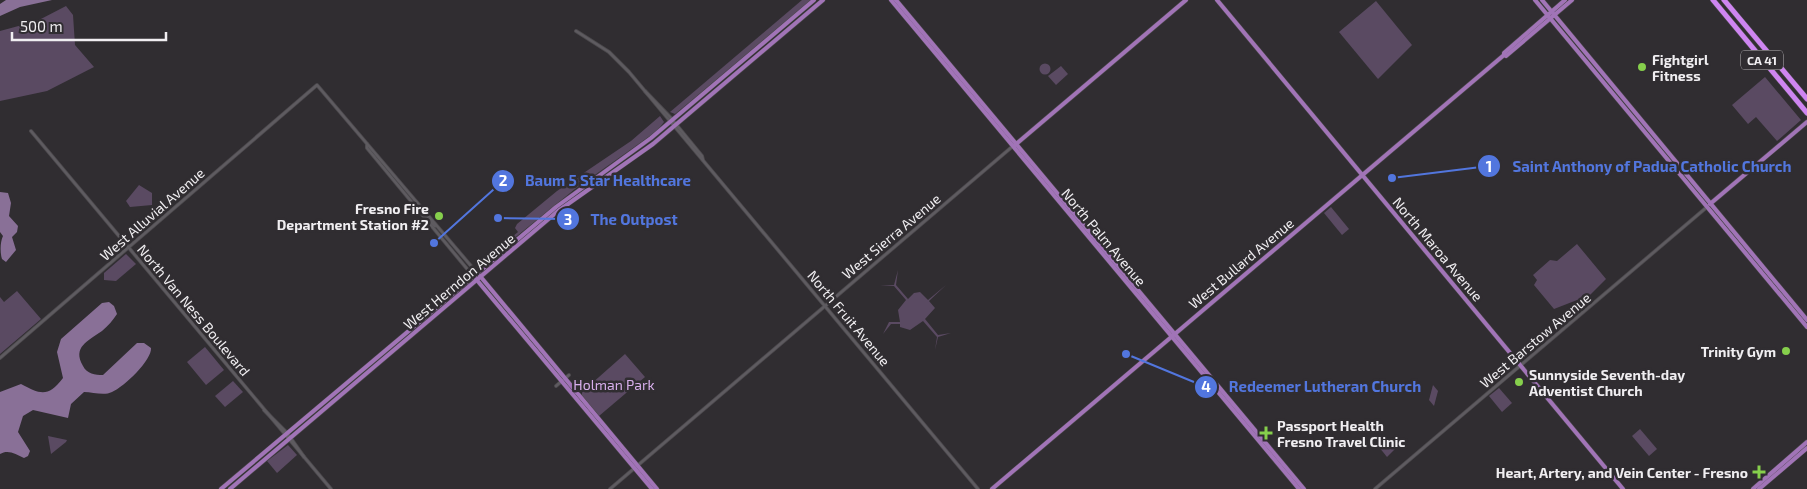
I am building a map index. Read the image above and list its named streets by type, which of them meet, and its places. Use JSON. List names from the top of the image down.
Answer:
{
  "streets": {
    "highway": ["CA 41"],
    "main road": [
      "West Sierra Avenue",
      "North Palm Avenue",
      "North Maroa Avenue",
      "West Bullard Avenue",
      "West Herndon Avenue"
    ],
    "street": [
      "West Alluvial Avenue",
      "North Van Ness Boulevard",
      "North Fruit Avenue",
      "West Barstow Avenue"
    ]
  },
  "crossings": [
    ["West Alluvial Avenue", "North Van Ness Boulevard"],
    ["West Sierra Avenue", "North Palm Avenue"],
    ["West Sierra Avenue", "North Fruit Avenue"],
    ["North Palm Avenue", "West Bullard Avenue"],
    ["North Maroa Avenue", "West Bullard Avenue"],
    ["North Maroa Avenue", "West Barstow Avenue"],
    ["West Herndon Avenue", "North Van Ness Boulevard"],
    ["West Herndon Avenue", "North Fruit Avenue"]
  ],
  "parks": ["Holman Park"],
  "places": {
    "other": [
      "Fightgirl Fitness",
      "Saint Anthony of Padua Catholic Church",
      "Fresno Fire Department Station #2",
      "The Outpost",
      "Baum 5 Star Healthcare",
      "Trinity Gym",
      "Redeemer Lutheran Church",
      "Sunnyside Seventh-day Adventist Church"
    ],
    "health": ["Passport Health Fresno Travel Clinic", "Heart, Artery, and Vein Center - Fresno"]
  },
  "scale_bar": "500 m"
}
